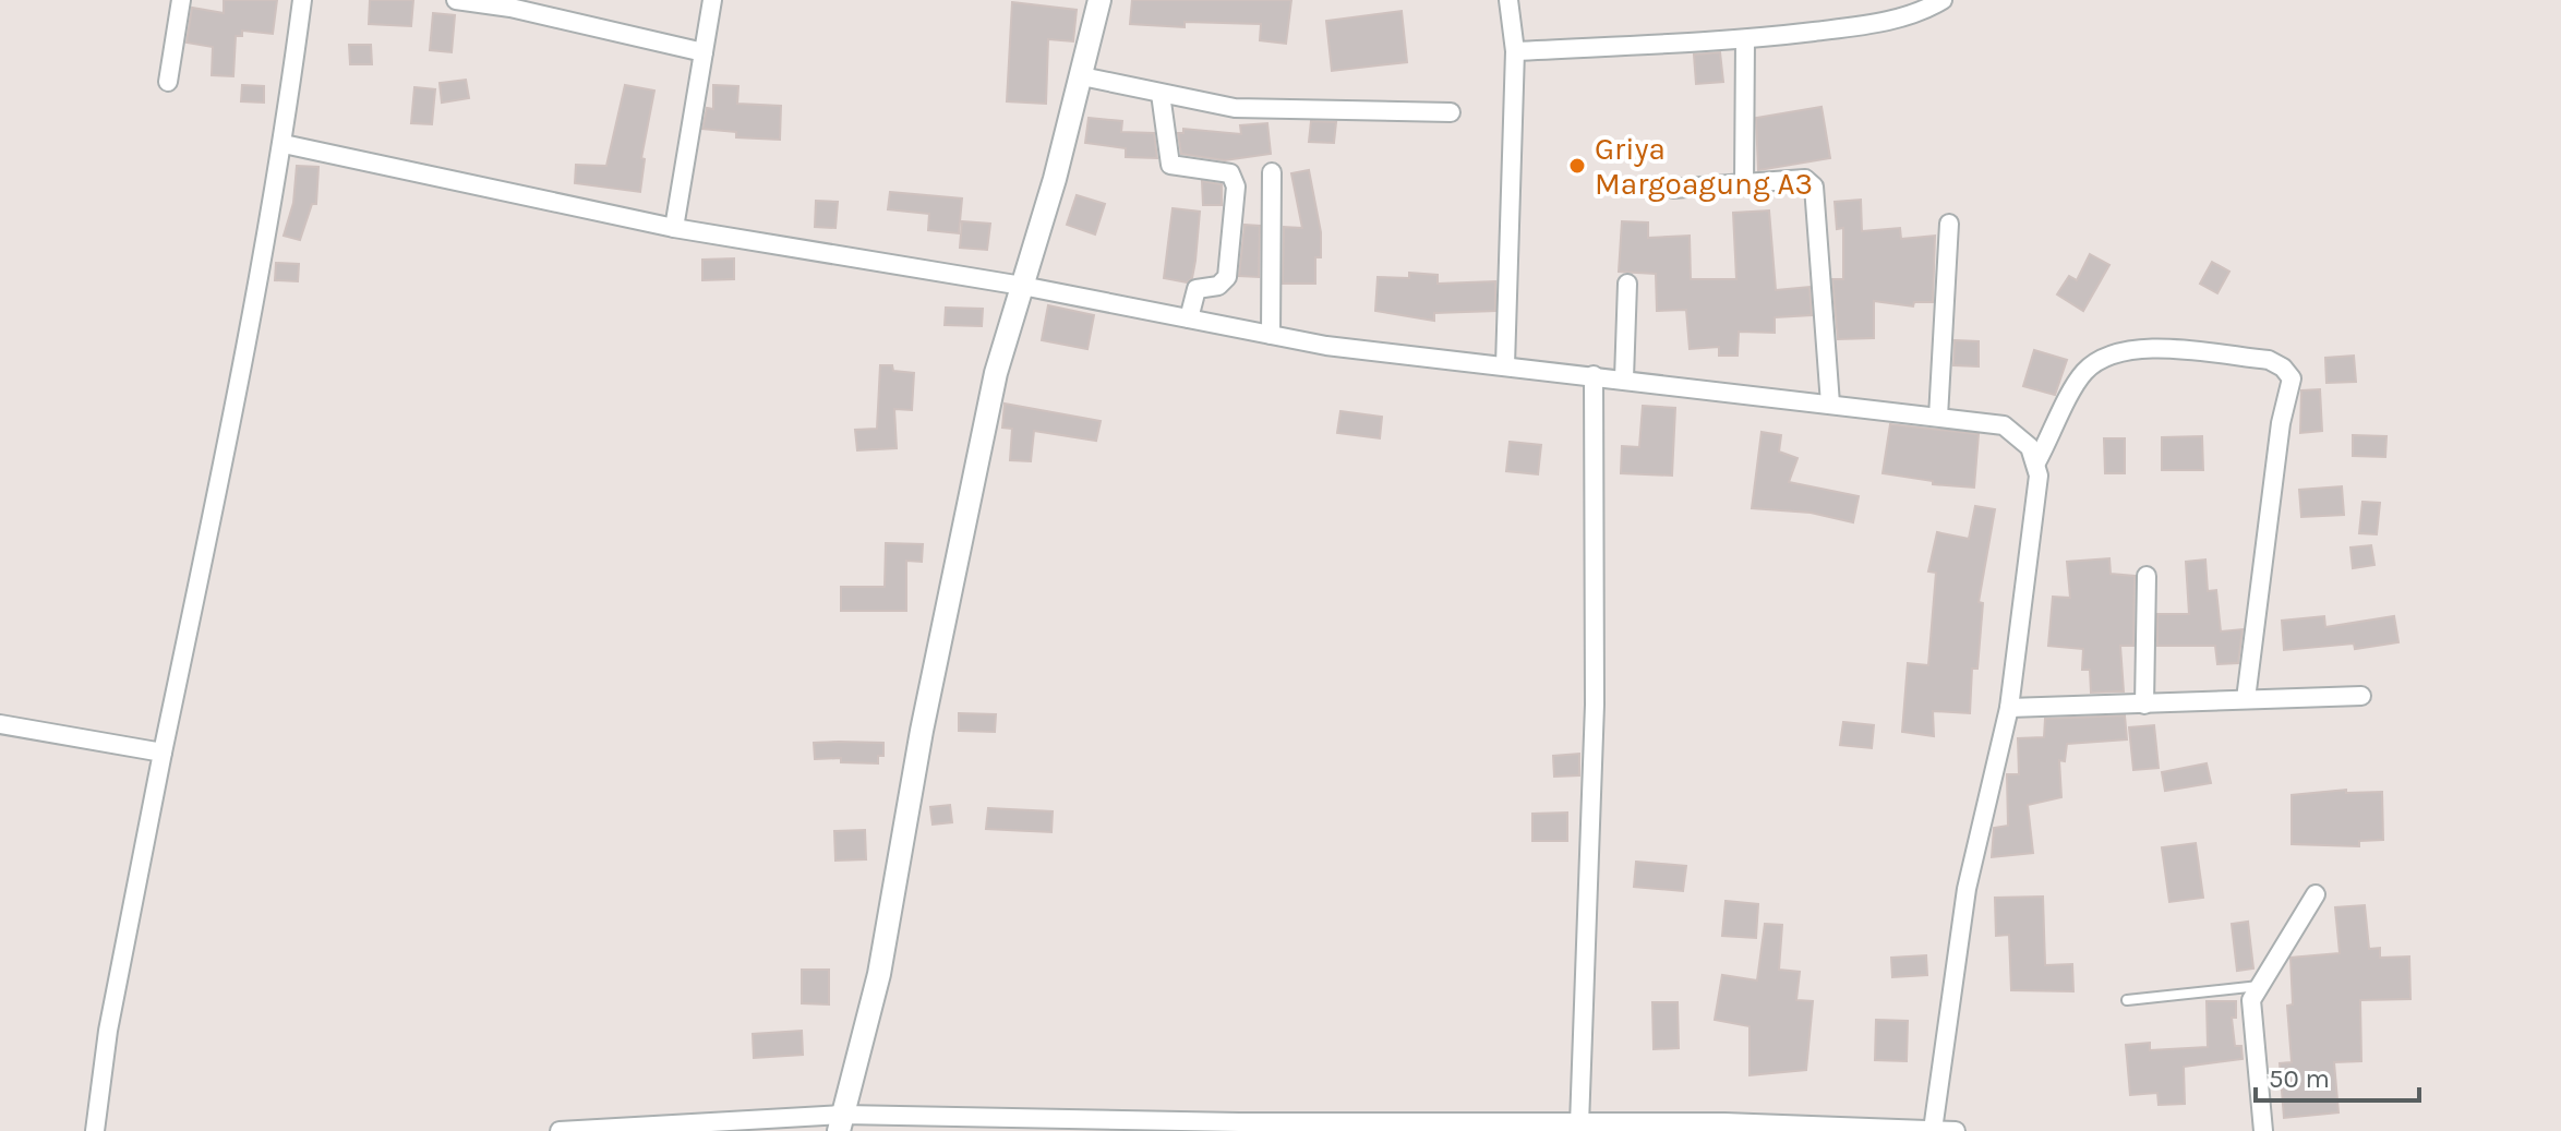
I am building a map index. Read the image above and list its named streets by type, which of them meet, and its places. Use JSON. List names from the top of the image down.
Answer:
{
  "places": ["Griya Margoagung A3"],
  "scale_bar": "50 m"
}
